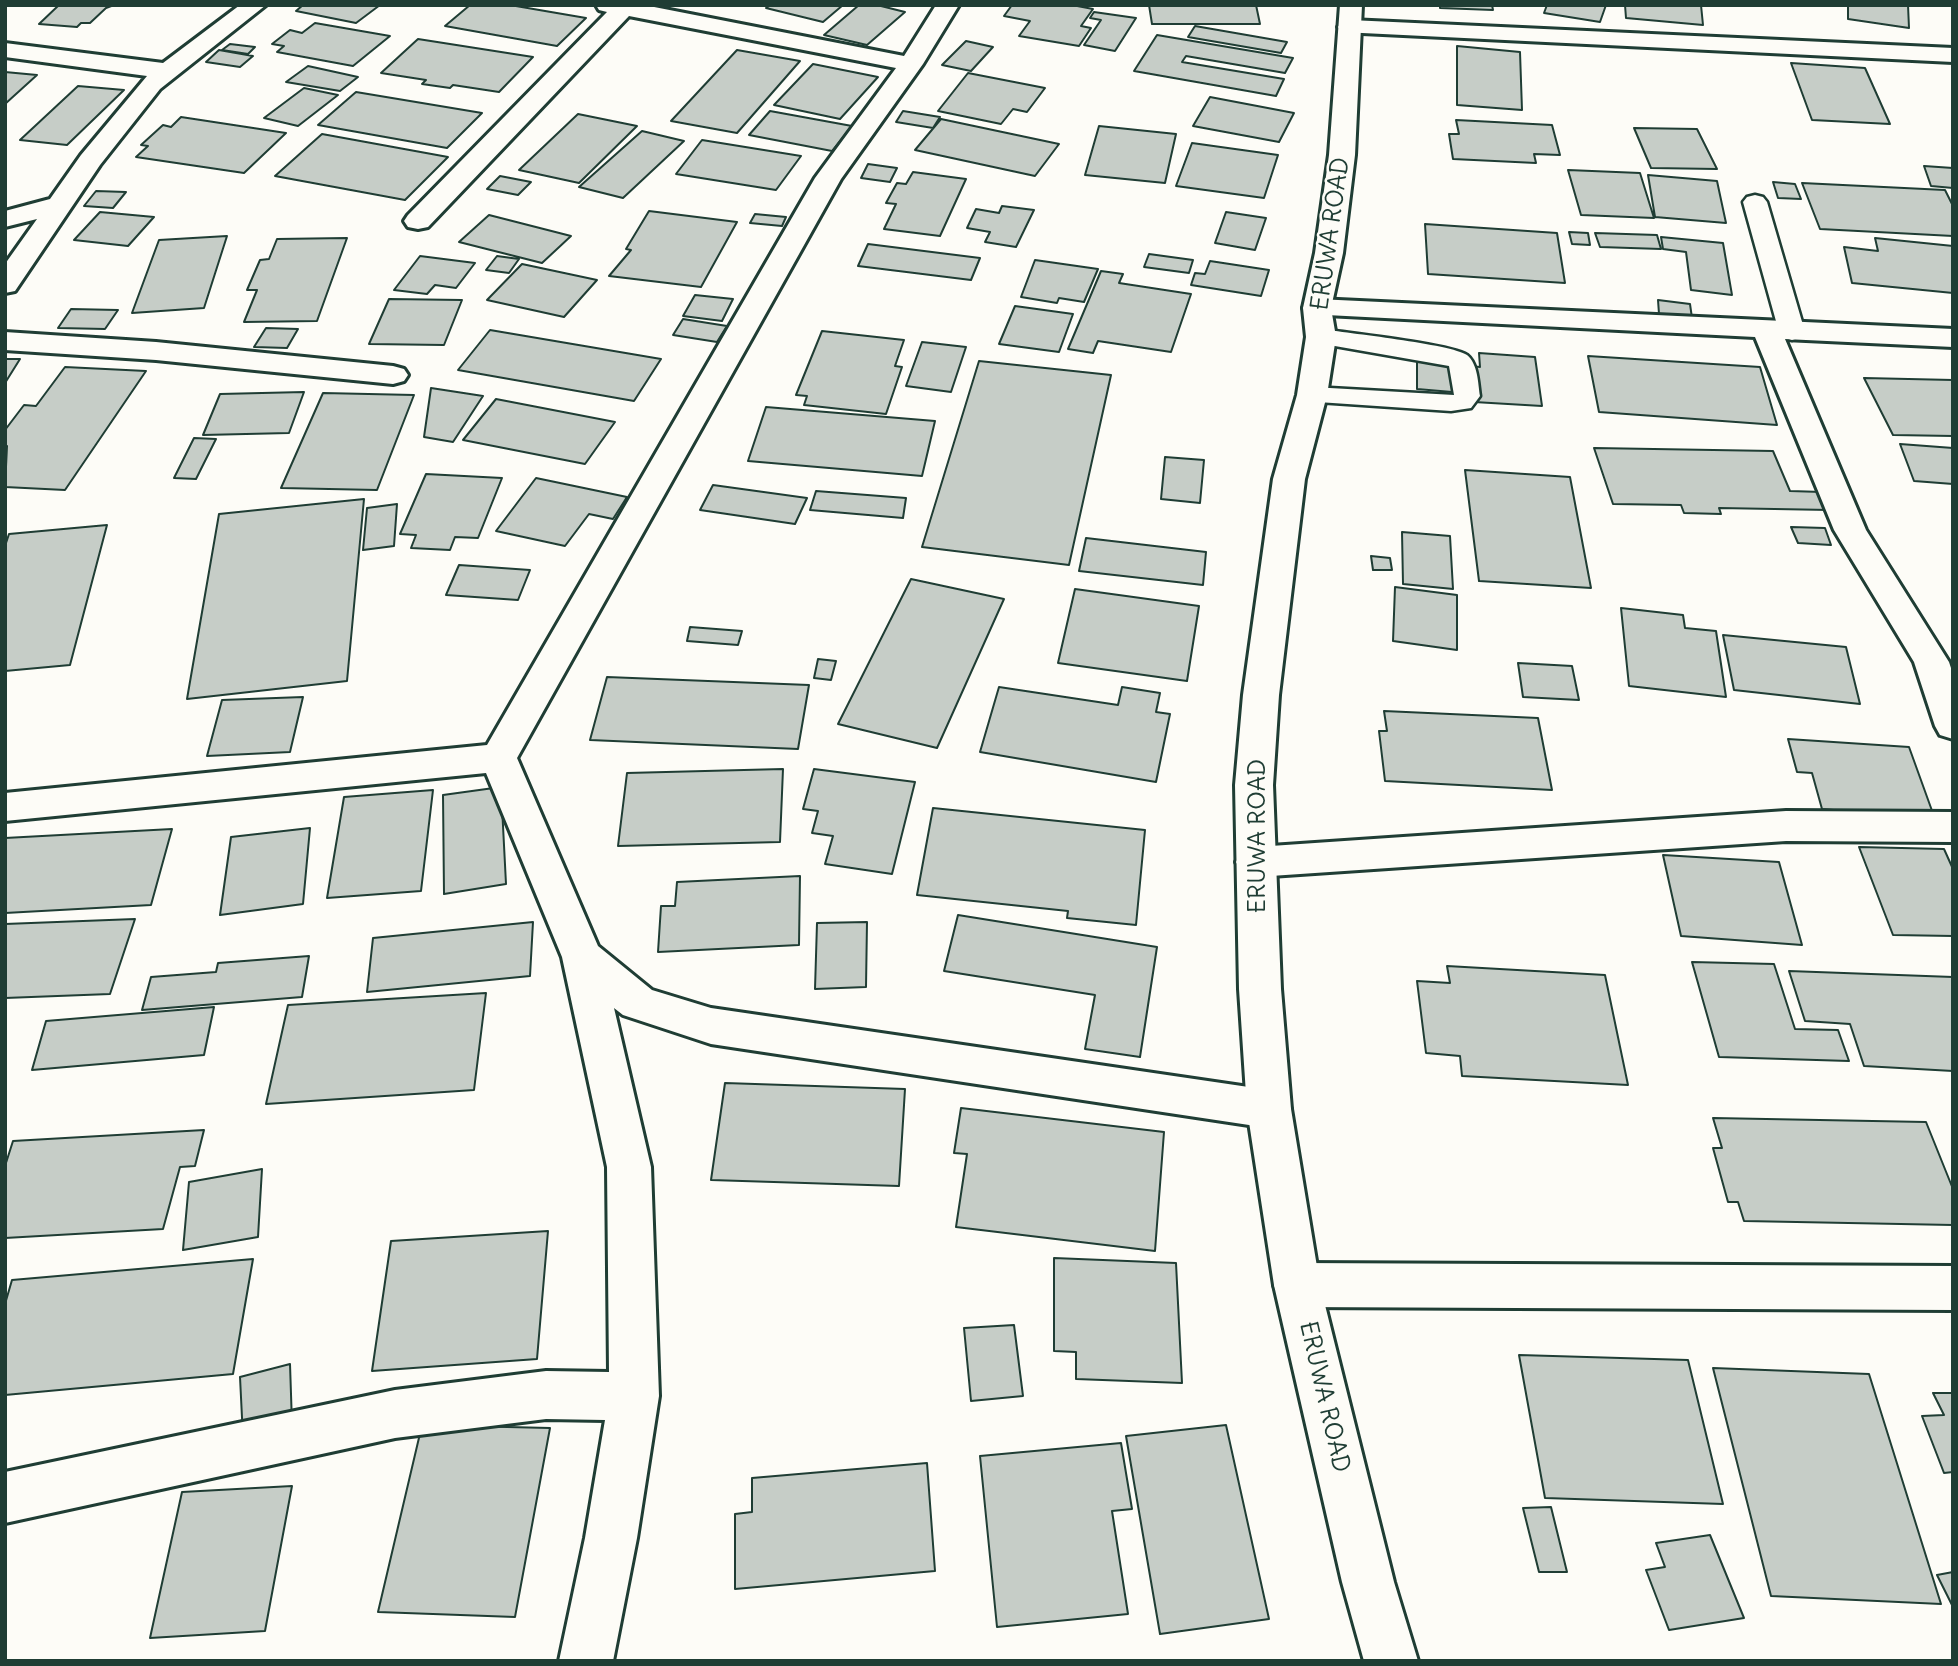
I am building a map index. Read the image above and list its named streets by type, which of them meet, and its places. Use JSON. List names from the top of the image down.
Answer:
{
  "streets": {
    "street": ["ERUWA ROAD"]
  }
}
